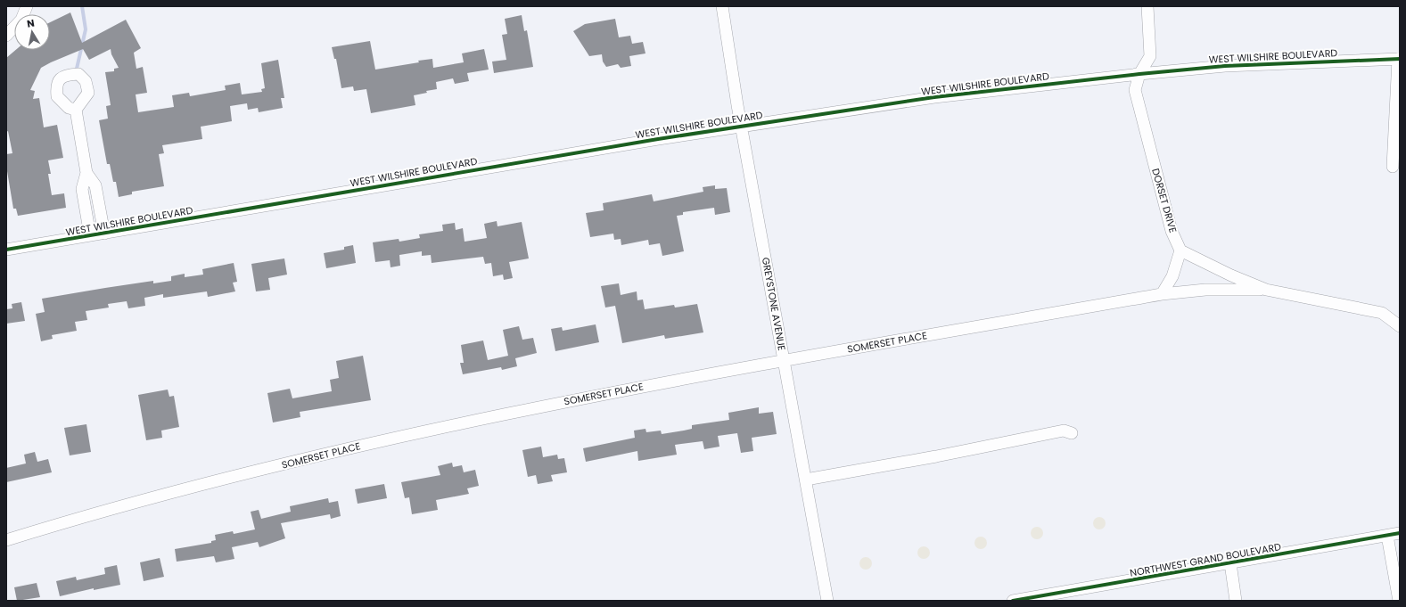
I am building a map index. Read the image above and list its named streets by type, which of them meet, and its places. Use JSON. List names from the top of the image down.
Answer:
{
  "streets": {
    "street": [
      "WEST WILSHIRE BOULEVARD",
      "DORSET DRIVE",
      "GREYSTONE AVENUE",
      "SOMERSET PLACE",
      "NORTHWEST GRAND BOULEVARD"
    ]
  },
  "crossings": [
    ["WEST WILSHIRE BOULEVARD", "DORSET DRIVE"],
    ["WEST WILSHIRE BOULEVARD", "GREYSTONE AVENUE"],
    ["GREYSTONE AVENUE", "SOMERSET PLACE"]
  ],
  "north": "top"
}
